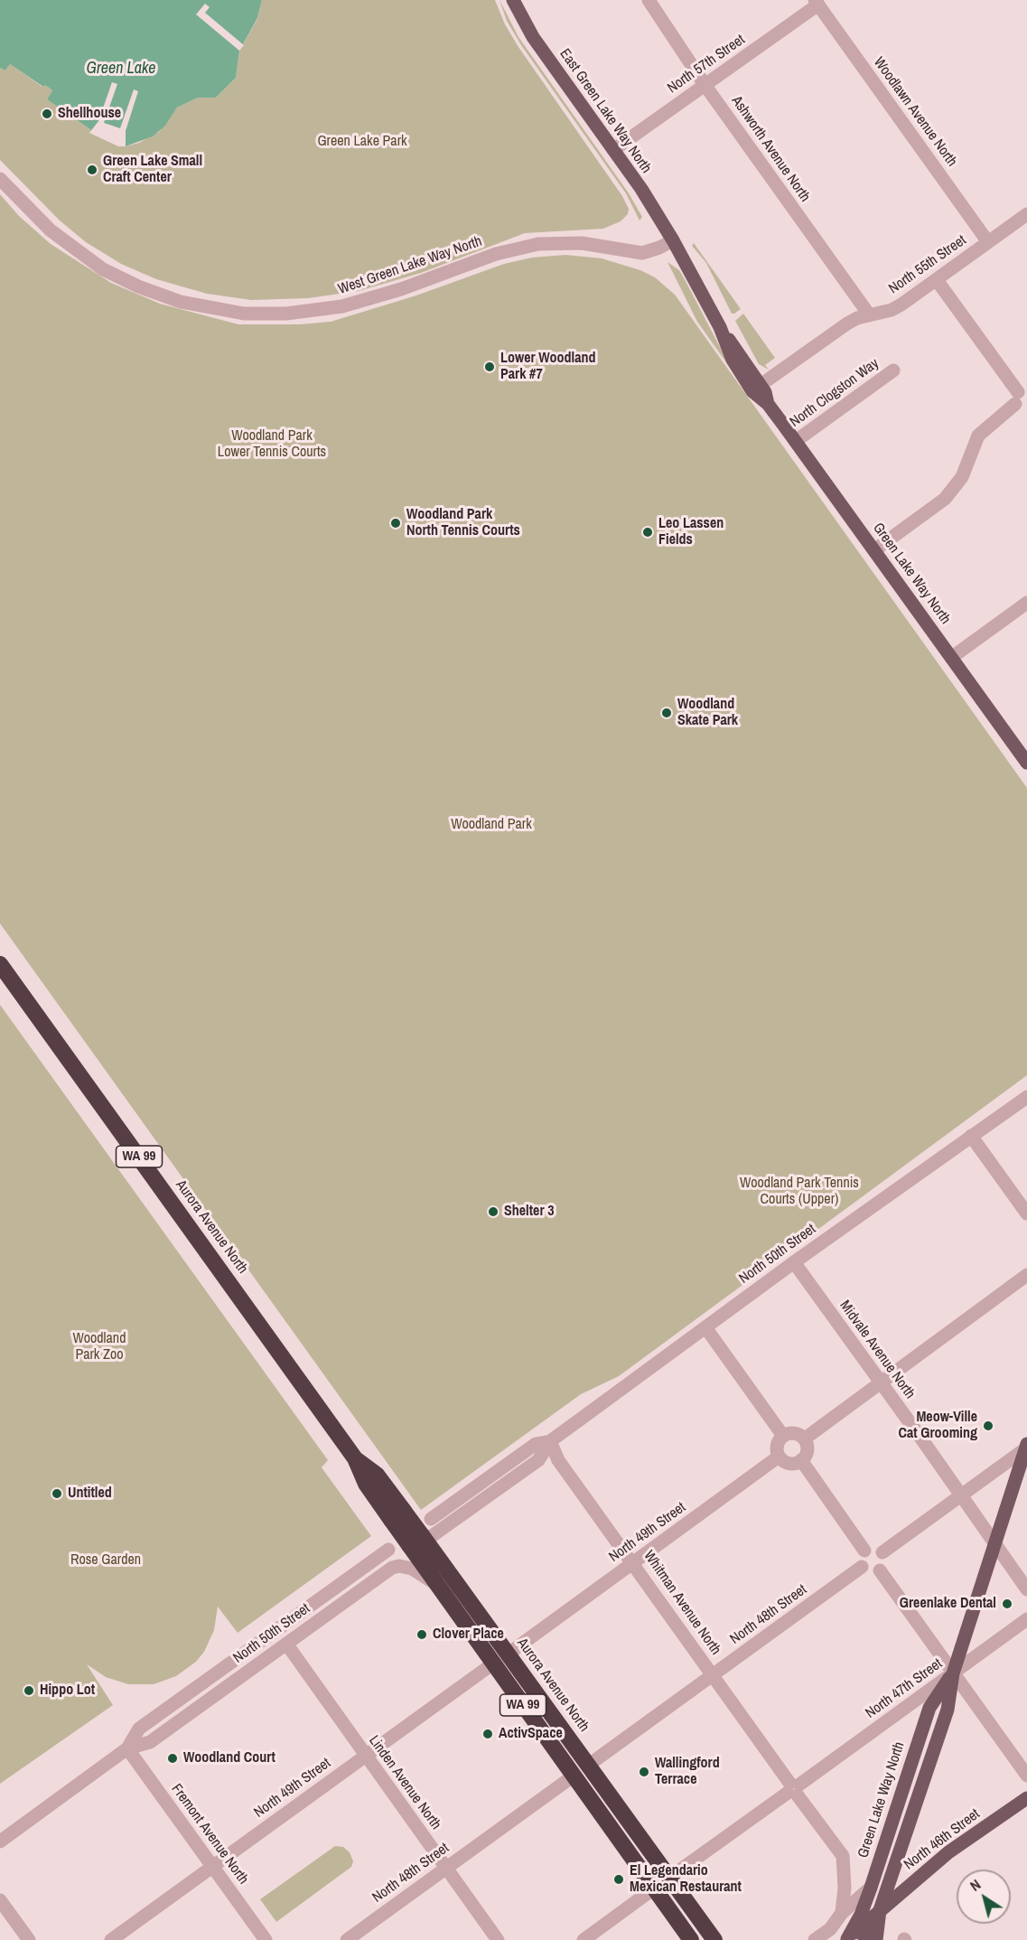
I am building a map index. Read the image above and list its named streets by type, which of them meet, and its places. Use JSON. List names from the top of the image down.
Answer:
{
  "streets": {
    "highway": ["WA 99", "Aurora Avenue North"],
    "main road": ["East Green Lake Way North", "Green Lake Way North", "North 46th Street"],
    "street": [
      "North 57th Street",
      "Woodlawn Avenue North",
      "Ashworth Avenue North",
      "North 55th Street",
      "West Green Lake Way North",
      "North Clogston Way",
      "North 50th Street",
      "Midvale Avenue North",
      "North 49th Street",
      "Whitman Avenue North",
      "North 48th Street",
      "North 47th Street",
      "Linden Avenue North",
      "Fremont Avenue North"
    ]
  },
  "crossings": [
    ["North 57th Street", "East Green Lake Way North"],
    ["North 57th Street", "Woodlawn Avenue North"],
    ["North 57th Street", "Ashworth Avenue North"],
    ["East Green Lake Way North", "West Green Lake Way North"],
    ["East Green Lake Way North", "Green Lake Way North"],
    ["Woodlawn Avenue North", "North 55th Street"],
    ["Ashworth Avenue North", "North 55th Street"],
    ["North 55th Street", "Green Lake Way North"],
    ["West Green Lake Way North", "Green Lake Way North"],
    ["North Clogston Way", "Green Lake Way North"],
    ["Green Lake Way North", "Midvale Avenue North"],
    ["Green Lake Way North", "North 47th Street"],
    ["Green Lake Way North", "North 46th Street"],
    ["Aurora Avenue North", "North 50th Street"],
    ["Aurora Avenue North", "North 49th Street"],
    ["Aurora Avenue North", "North 48th Street"],
    ["Aurora Avenue North", "North 47th Street"],
    ["North 50th Street", "Midvale Avenue North"],
    ["North 50th Street", "Whitman Avenue North"],
    ["North 50th Street", "Linden Avenue North"],
    ["North 50th Street", "Fremont Avenue North"],
    ["North 49th Street", "Whitman Avenue North"],
    ["North 49th Street", "Linden Avenue North"],
    ["North 49th Street", "Fremont Avenue North"],
    ["Whitman Avenue North", "North 48th Street"],
    ["Whitman Avenue North", "North 47th Street"],
    ["North 48th Street", "Linden Avenue North"]
  ],
  "water": ["Green Lake"],
  "parks": [
    "Green Lake Park",
    "Woodland Park Lower Tennis Courts",
    "Woodland Park",
    "Woodland Park Tennis Courts (Upper)",
    "Woodland Park Zoo",
    "Rose Garden"
  ],
  "places": [
    "Shellhouse",
    "Green Lake Small Craft Center",
    "Lower Woodland Park #7",
    "Woodland Park North Tennis Courts",
    "Leo Lassen Fields",
    "Woodland Skate Park",
    "Shelter 3",
    "Meow-Ville Cat Grooming",
    "Untitled",
    "Greenlake Dental",
    "Clover Place",
    "Hippo Lot",
    "ActivSpace",
    "Woodland Court",
    "Wallingford Terrace",
    "El Legendario Mexican Restaurant"
  ],
  "north": "top left"
}
